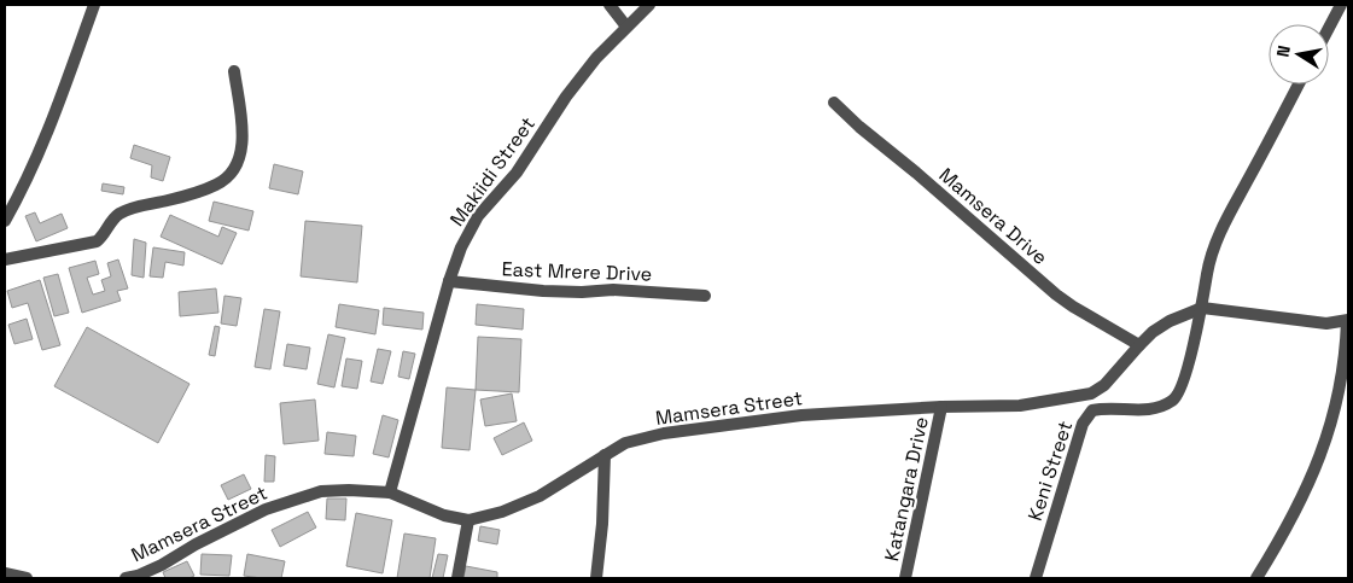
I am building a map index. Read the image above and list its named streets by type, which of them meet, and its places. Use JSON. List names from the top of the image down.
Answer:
{
  "streets": {
    "street": [
      "Makiidi Street",
      "Mamsera Drive",
      "East Mrere Drive",
      "Mamsera Street",
      "Keni Street",
      "Katangara Drive"
    ]
  },
  "crossings": [
    ["Makiidi Street", "East Mrere Drive"],
    ["Makiidi Street", "Mamsera Street"],
    ["Mamsera Drive", "Mamsera Street"],
    ["Mamsera Street", "Keni Street"],
    ["Mamsera Street", "Katangara Drive"]
  ],
  "north": "left"
}
